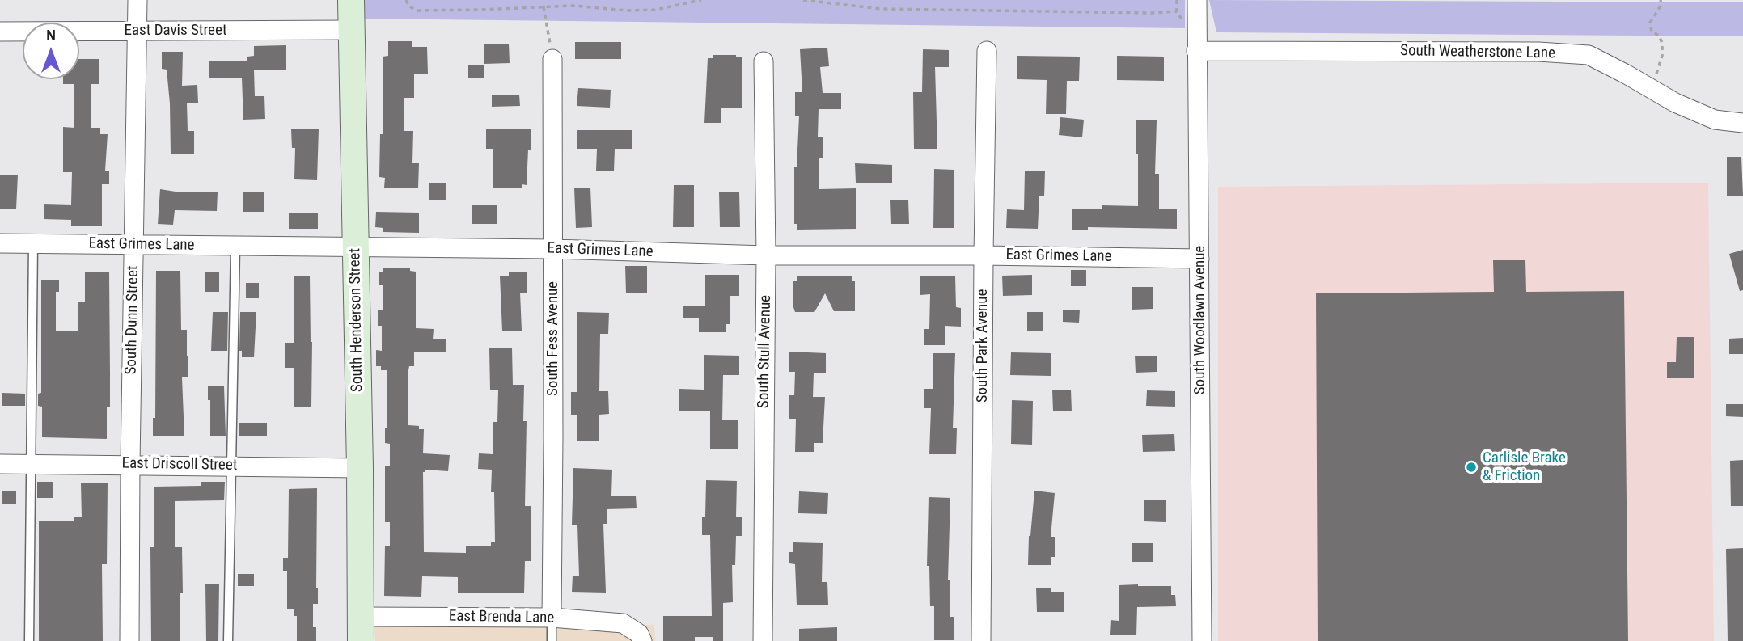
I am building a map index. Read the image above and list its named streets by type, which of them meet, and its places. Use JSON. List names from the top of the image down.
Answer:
{
  "streets": {
    "street": [
      "East Davis Street",
      "South Weatherstone Lane",
      "East Grimes Lane",
      "South Dunn Street",
      "South Henderson Street",
      "South Woodlawn Avenue",
      "South Fess Avenue",
      "South Park Avenue",
      "South Stull Avenue",
      "East Driscoll Street",
      "East Brenda Lane"
    ]
  },
  "crossings": [
    ["East Davis Street", "South Dunn Street"],
    ["East Davis Street", "South Henderson Street"],
    ["South Weatherstone Lane", "South Woodlawn Avenue"],
    ["East Grimes Lane", "South Dunn Street"],
    ["East Grimes Lane", "South Henderson Street"],
    ["East Grimes Lane", "South Woodlawn Avenue"],
    ["East Grimes Lane", "South Fess Avenue"],
    ["East Grimes Lane", "South Park Avenue"],
    ["East Grimes Lane", "South Stull Avenue"],
    ["South Dunn Street", "East Driscoll Street"],
    ["South Henderson Street", "East Driscoll Street"],
    ["South Henderson Street", "East Brenda Lane"],
    ["South Fess Avenue", "East Brenda Lane"]
  ],
  "places": ["Carlisle Brake & Friction"],
  "north": "top"
}
